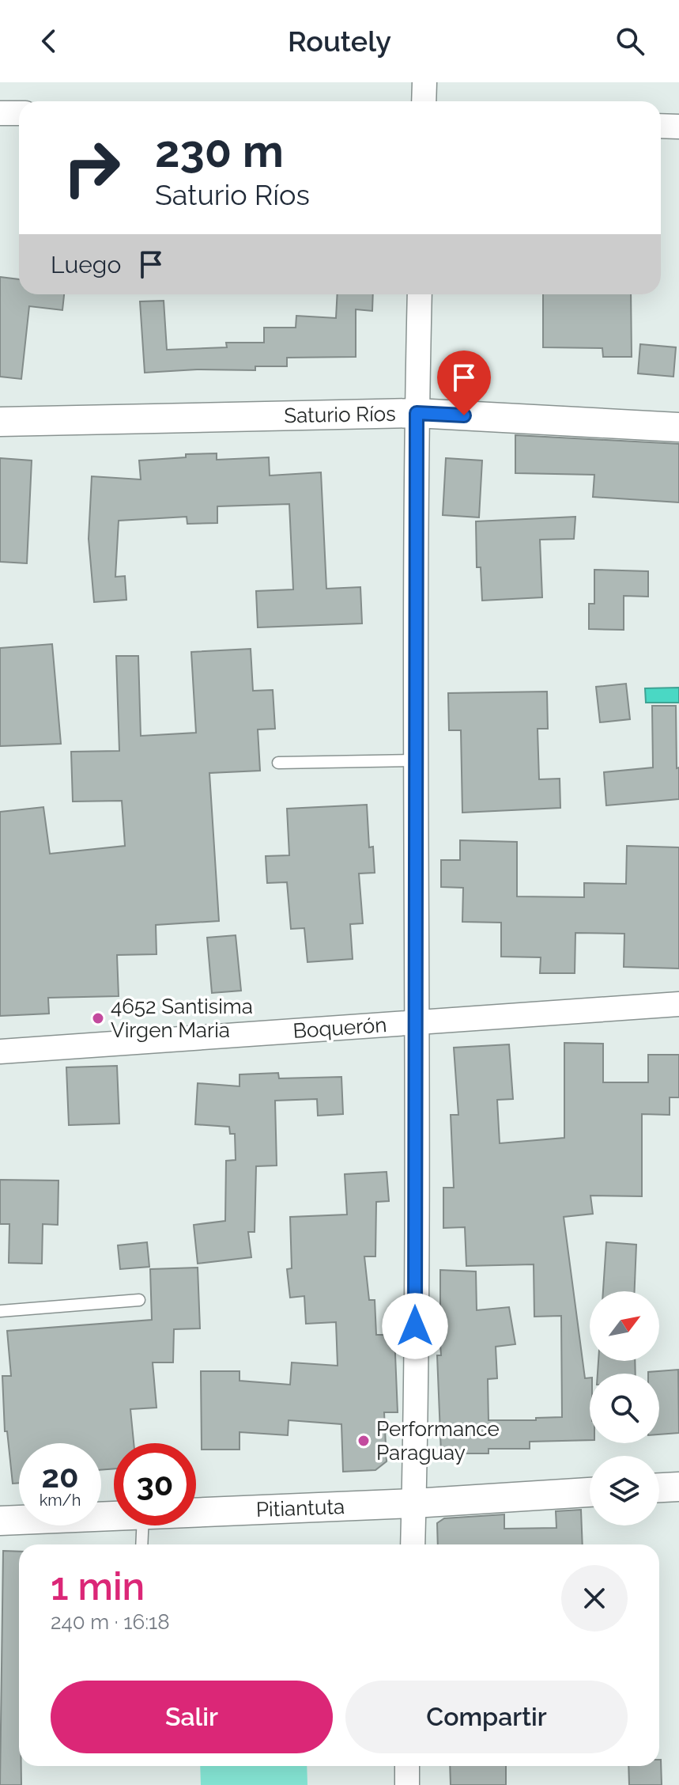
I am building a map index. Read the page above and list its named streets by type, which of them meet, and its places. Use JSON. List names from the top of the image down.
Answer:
{
  "streets": {
    "street": ["Saturio Ríos", "Boquerón", "Pitiantuta"]
  },
  "places": ["4652 Santisima Virgen Maria", "Performance Paraguay"],
  "north": "top right",
  "page": {
    "header": "Routely",
    "turn": ["230 m", "Saturio Ríos"],
    "then": "Luego",
    "speed": "20 km/h",
    "limit": "30",
    "heading": ["1 min", "240 m · 16:18"],
    "buttons": ["Salir", "Compartir"]
  }
}
